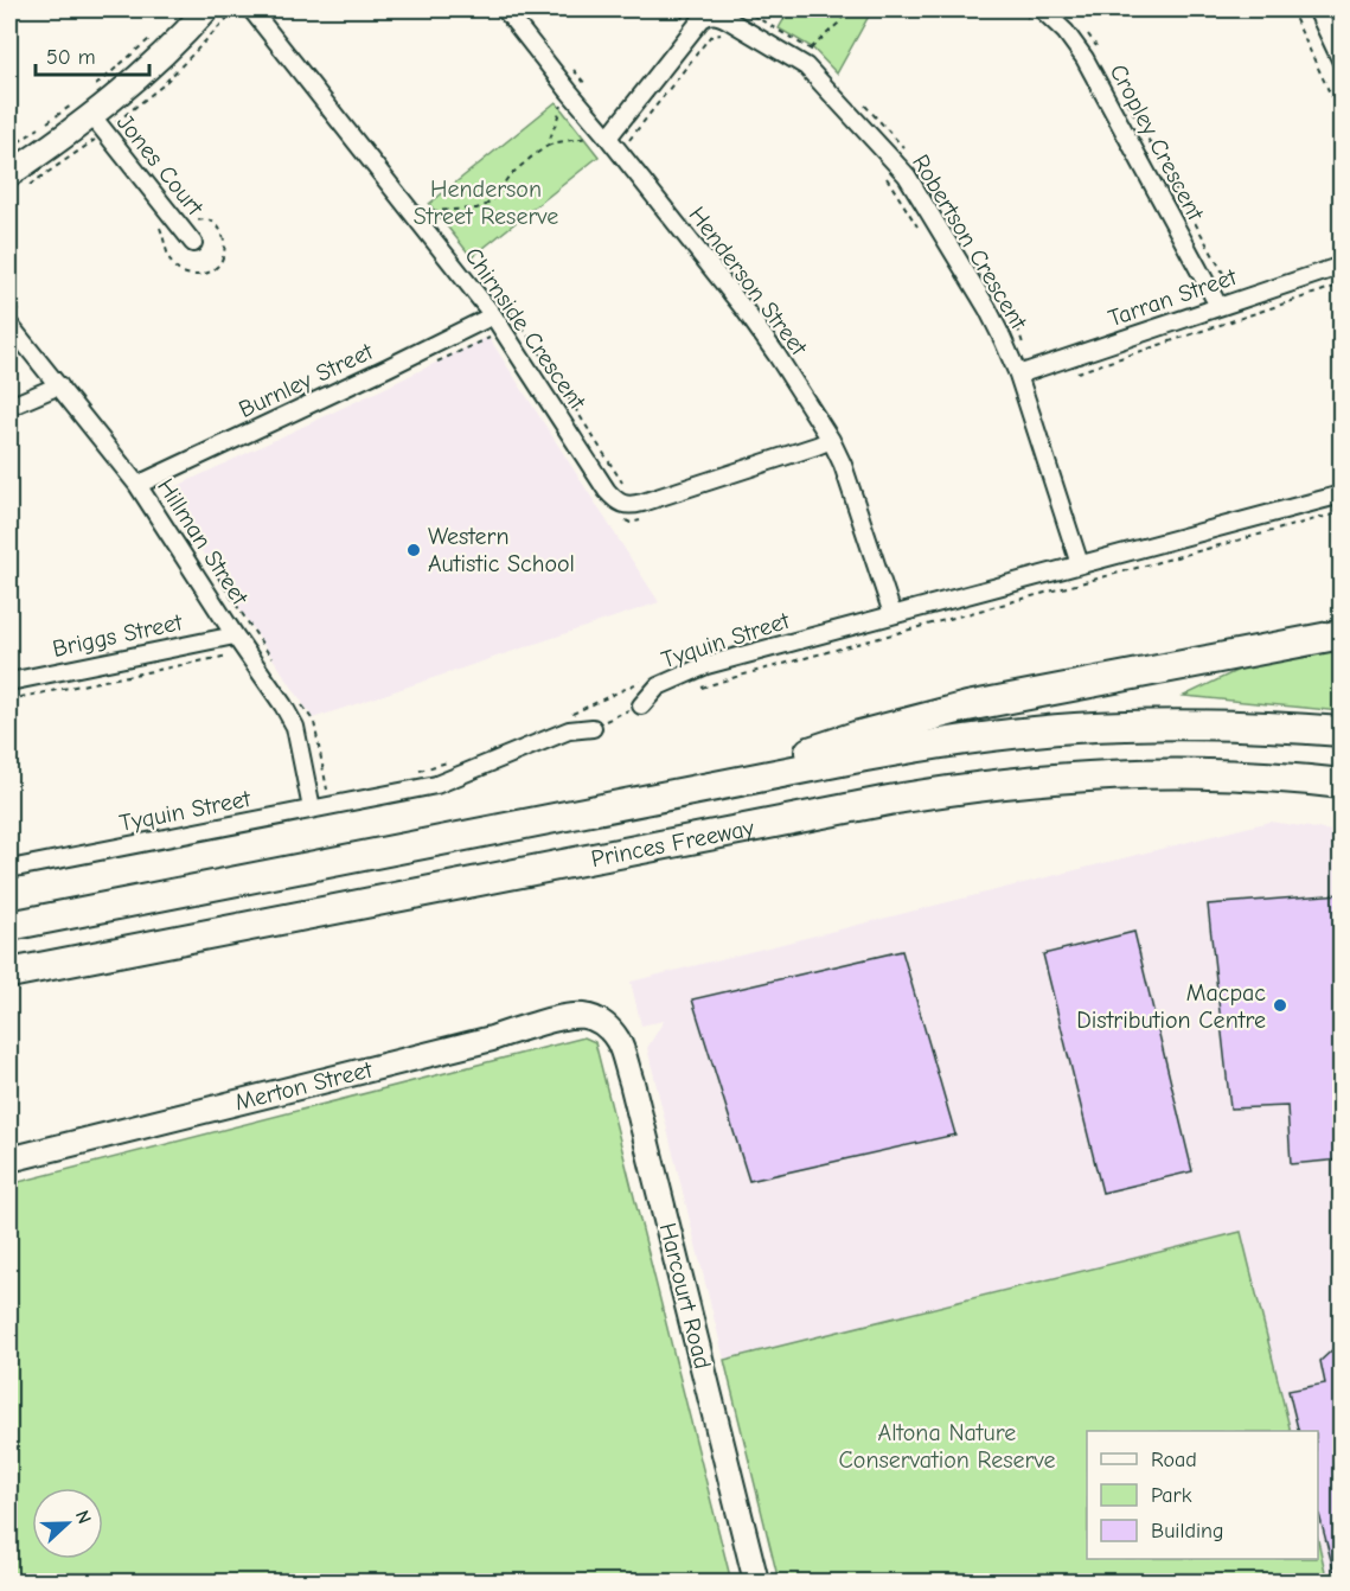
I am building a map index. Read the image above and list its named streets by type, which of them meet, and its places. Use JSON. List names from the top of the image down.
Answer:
{
  "streets": {
    "highway": ["Princes Freeway"],
    "street": [
      "Cropley Crescent",
      "Jones Court",
      "Robertson Crescent",
      "Henderson Street",
      "Tarran Street",
      "Chirnside Crescent",
      "Burnley Street",
      "Hillman Street",
      "Briggs Street",
      "Tyquin Street",
      "Merton Street",
      "Harcourt Road"
    ]
  },
  "crossings": [
    ["Cropley Crescent", "Tarran Street"],
    ["Robertson Crescent", "Henderson Street"],
    ["Robertson Crescent", "Tarran Street"],
    ["Robertson Crescent", "Tyquin Street"],
    ["Henderson Street", "Chirnside Crescent"],
    ["Henderson Street", "Tyquin Street"],
    ["Chirnside Crescent", "Burnley Street"],
    ["Burnley Street", "Hillman Street"],
    ["Hillman Street", "Briggs Street"],
    ["Hillman Street", "Tyquin Street"],
    ["Merton Street", "Harcourt Road"]
  ],
  "parks": ["Henderson Street Reserve", "Altona Nature Conservation Reserve"],
  "places": ["Western Autistic School", "Macpac Distribution Centre"],
  "legend": ["Road", "Park", "Building"],
  "scale_bar": "50 m",
  "north": "right"
}
